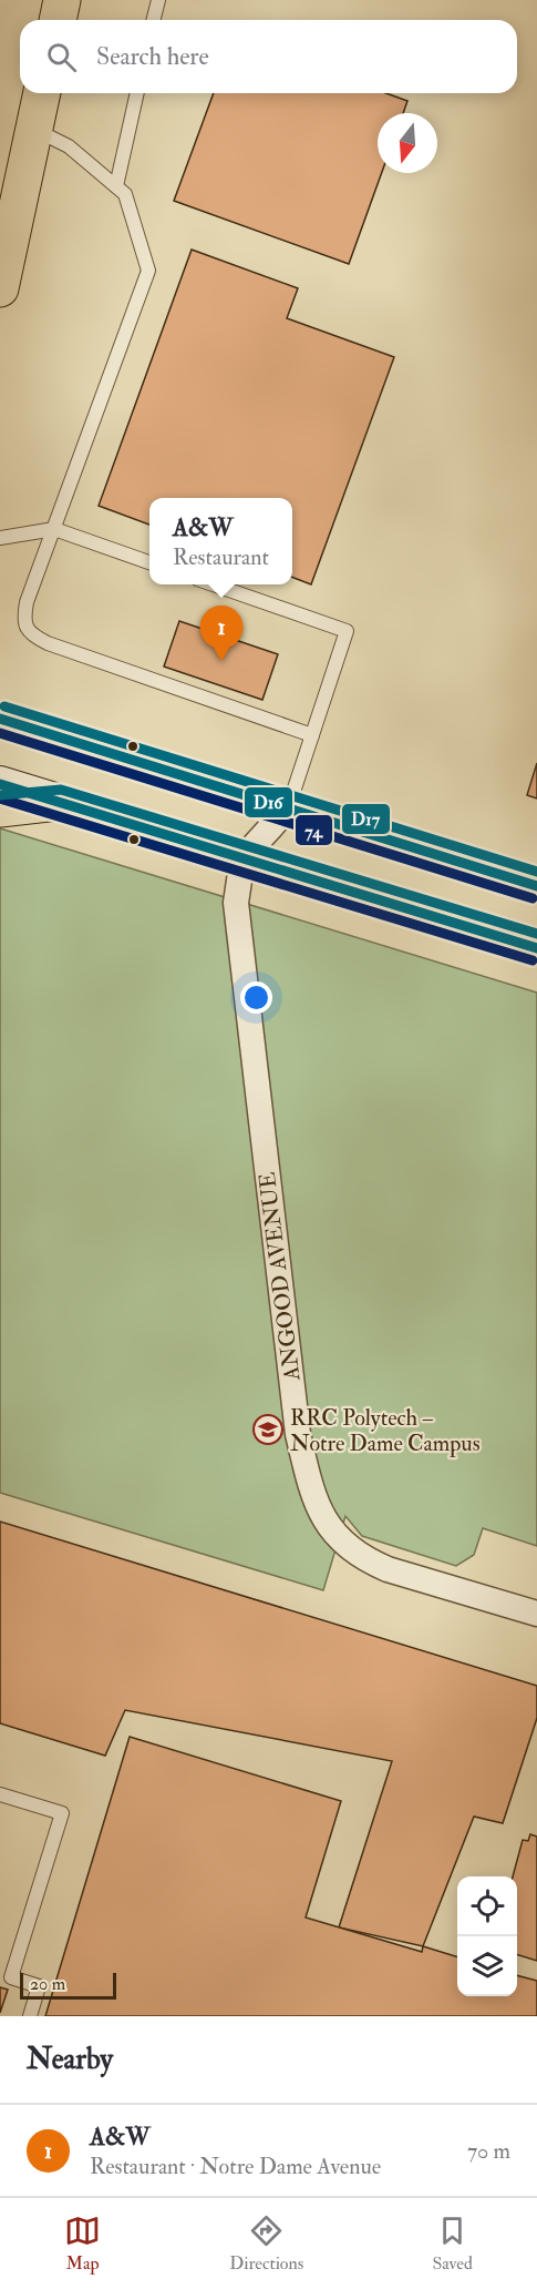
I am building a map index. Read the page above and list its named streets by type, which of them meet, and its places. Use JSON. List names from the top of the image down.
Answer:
{
  "streets": {
    "street": ["ANGOOD AVENUE"]
  },
  "places": {
    "school or university": ["RRC Polytech – Notre Dame Campus"]
  },
  "lines": ["transit line D17", "transit line D16", "transit line 74"],
  "scale_bar": "20 m",
  "north": "bottom",
  "page": {
    "search": "Search here",
    "popup": ["A&W", "Restaurant"],
    "pins": "1",
    "scale": "20 m",
    "heading": "Nearby",
    "list": [
      {
        "mark": "1",
        "name": "A&W",
        "note": "Restaurant · Notre Dame Avenue",
        "value": "70 m"
      }
    ],
    "nav": ["Map", "Directions", "Saved"]
  }
}
